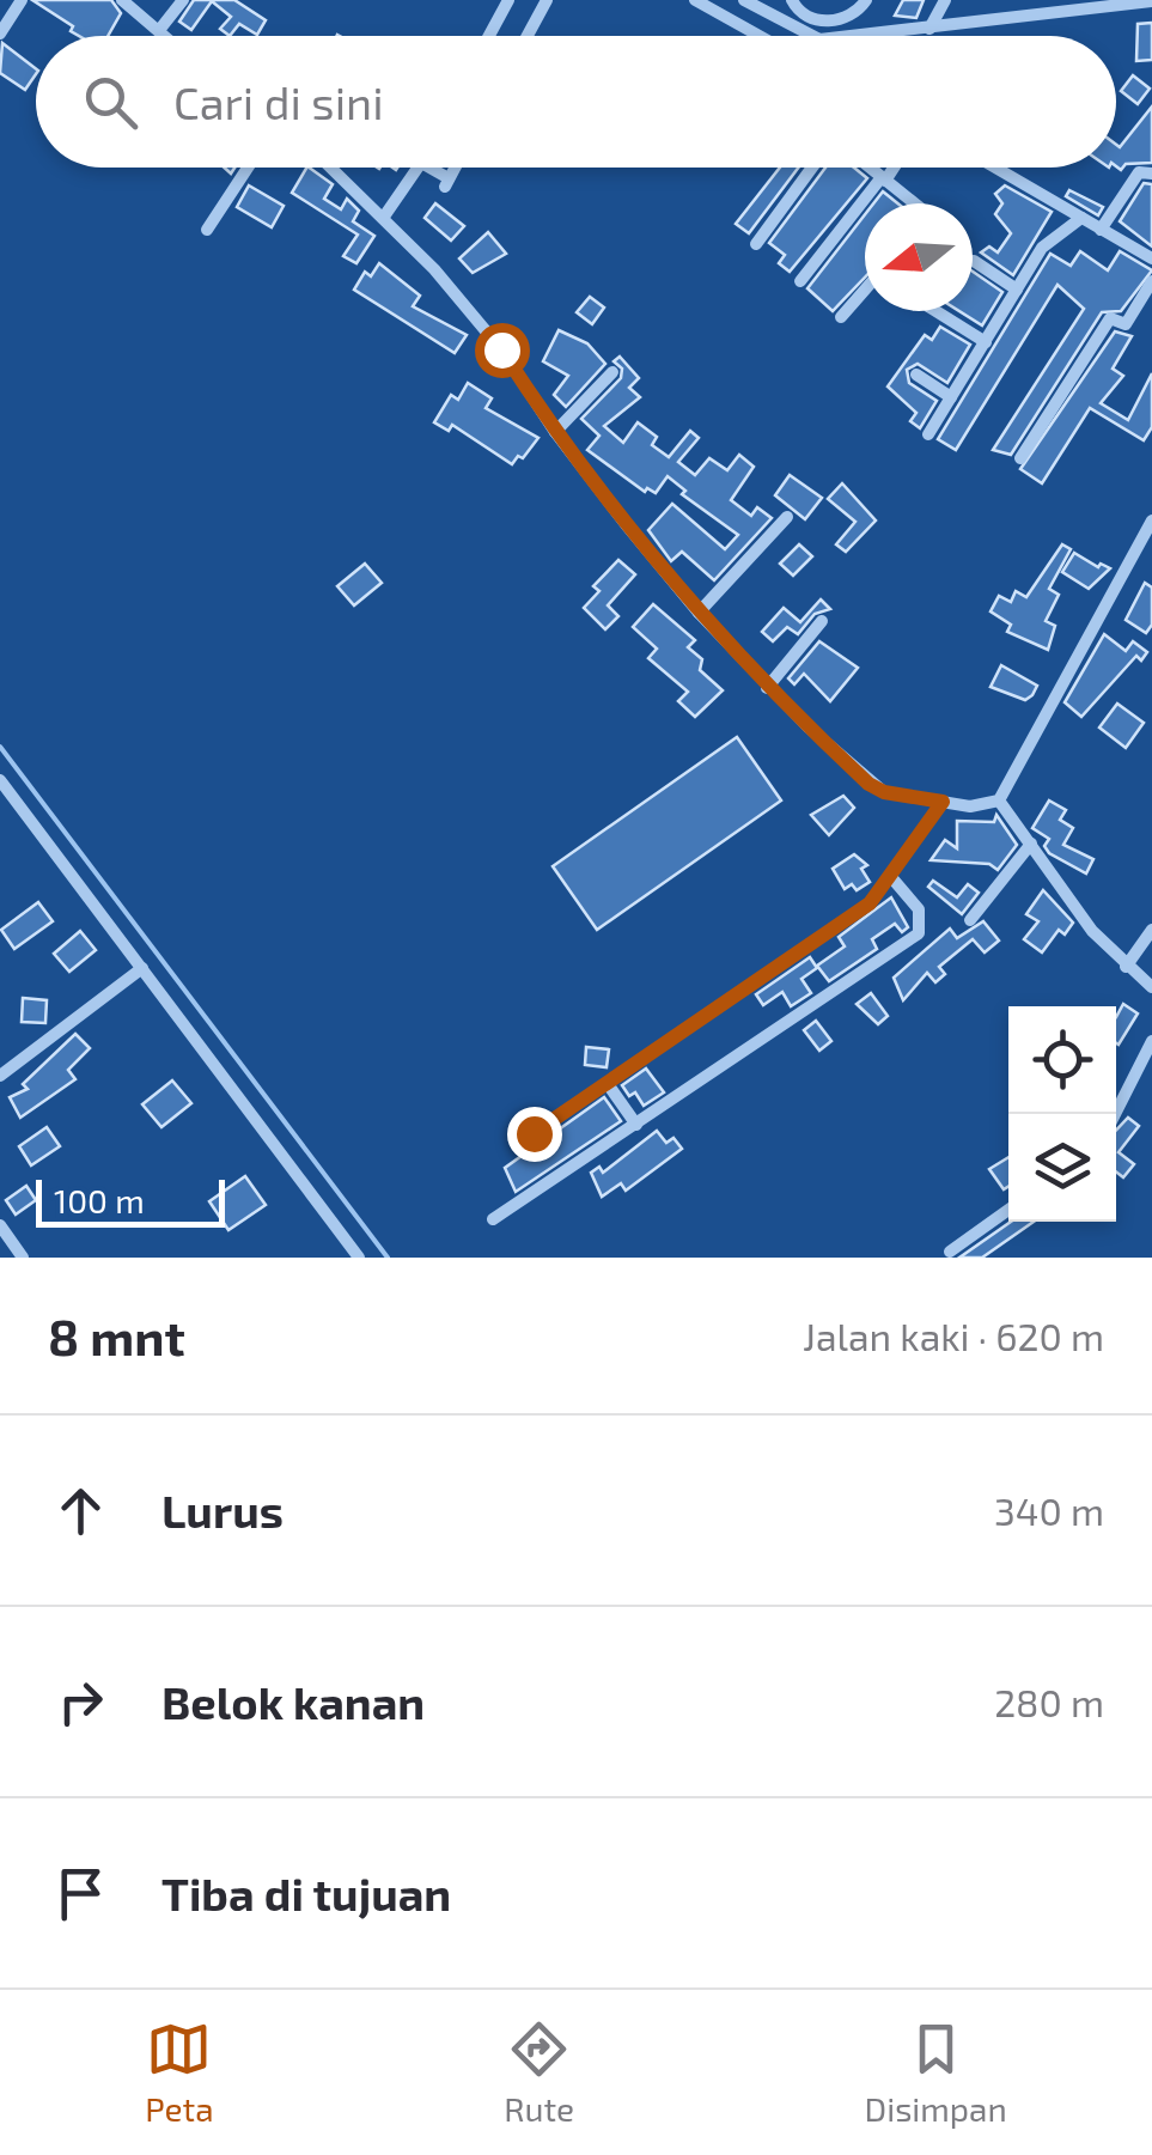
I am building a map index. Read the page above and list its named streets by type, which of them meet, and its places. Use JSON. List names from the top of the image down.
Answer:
{
  "scale_bar": "100 m",
  "north": "left",
  "page": {
    "search": "Cari di sini",
    "scale": "100 m",
    "heading": ["8 mnt", "Jalan kaki · 620 m"],
    "list": [
      ["Lurus", "340 m"],
      ["Belok kanan", "280 m"],
      "Tiba di tujuan"
    ],
    "nav": ["Peta", "Rute", "Disimpan"]
  }
}
